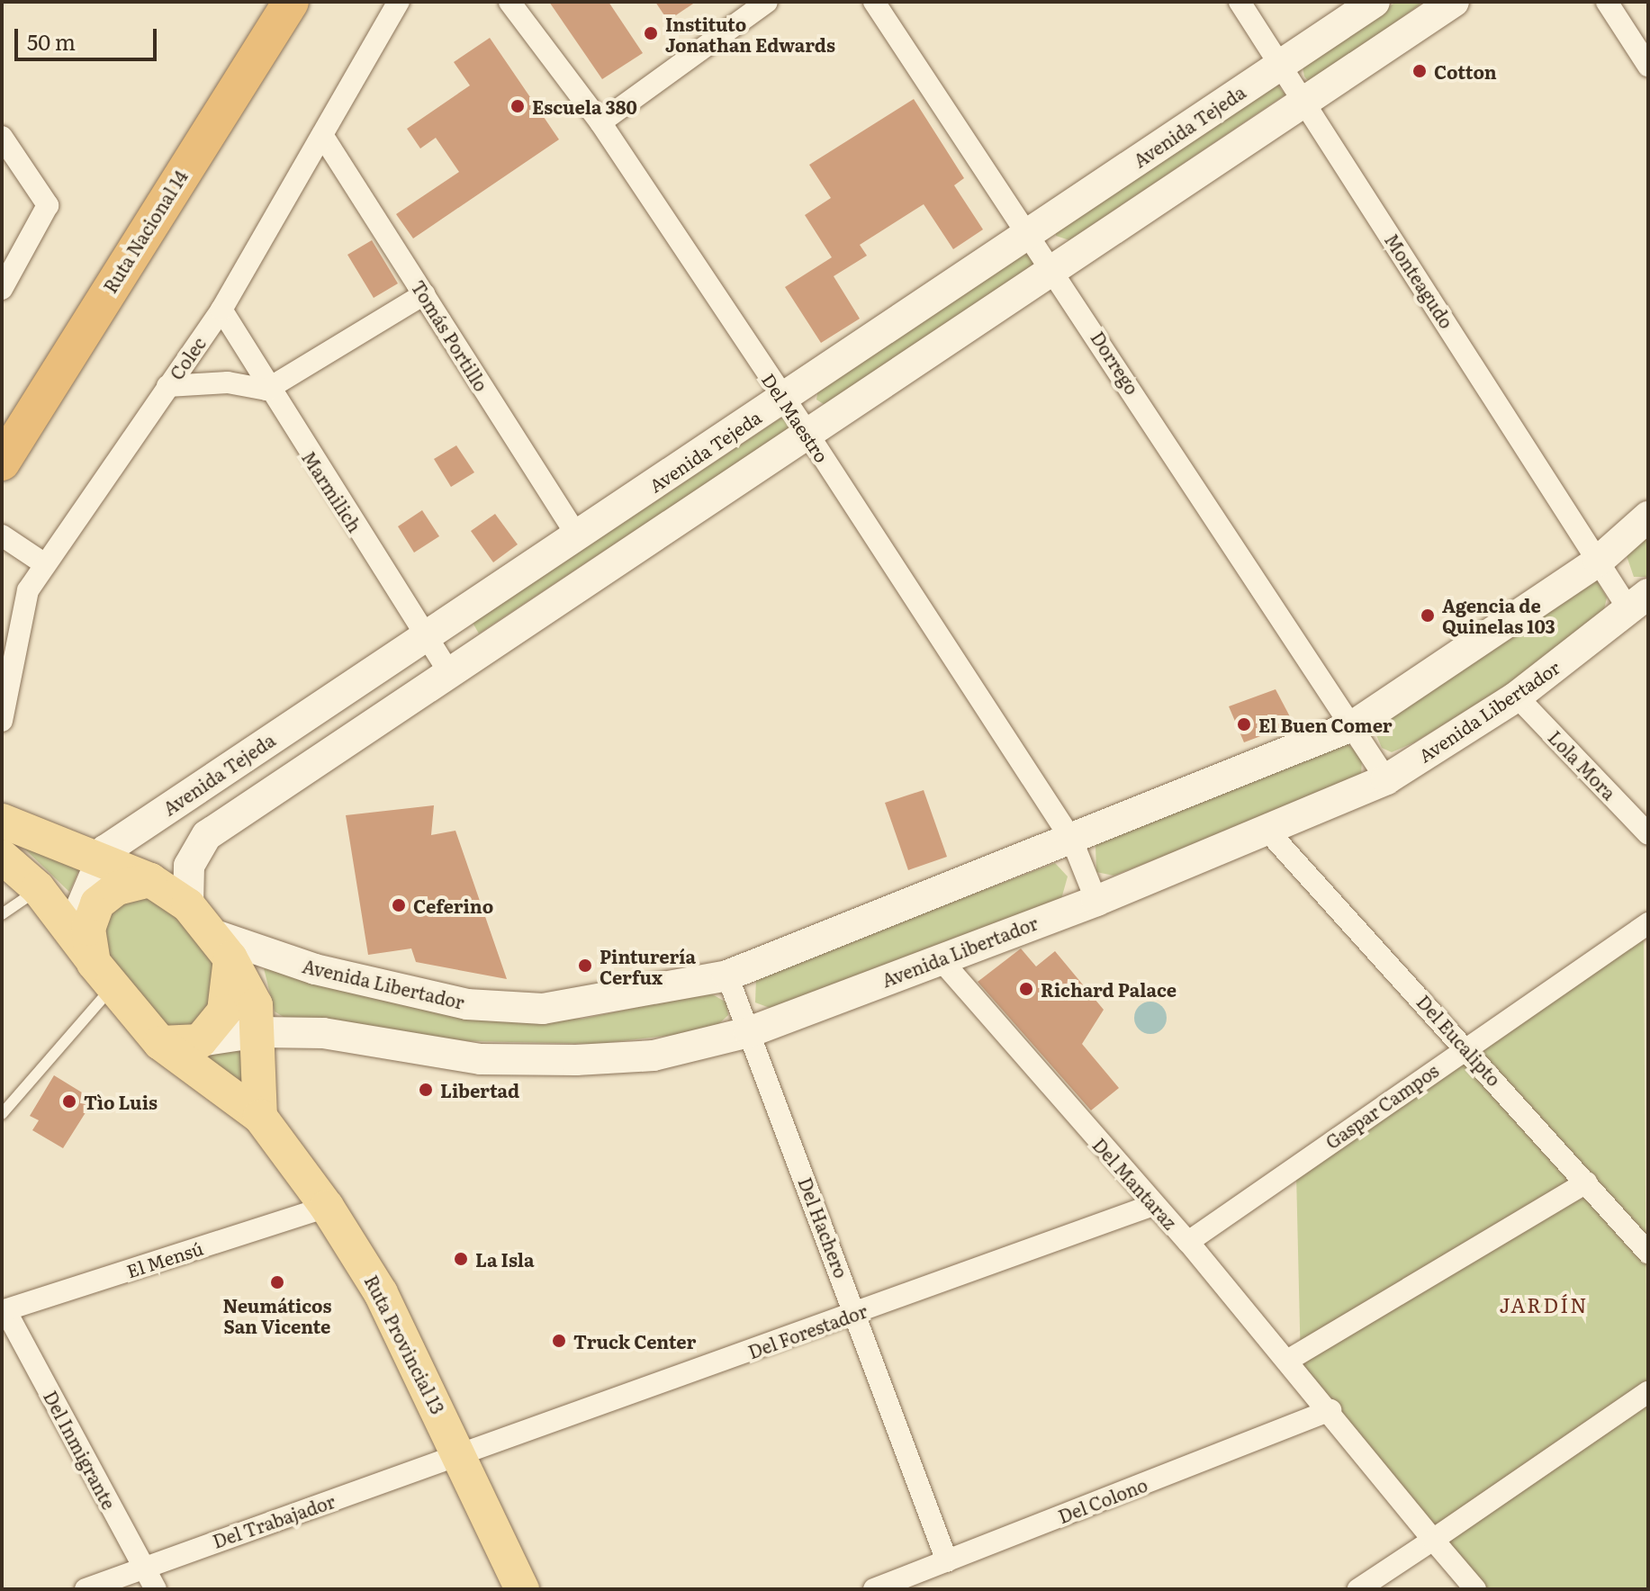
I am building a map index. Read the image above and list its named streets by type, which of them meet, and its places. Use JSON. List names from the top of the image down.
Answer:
{
  "streets": {
    "highway": ["Ruta Nacional 14"],
    "main road": ["Avenida Tejeda", "Avenida Libertador", "Ruta Provincial 13"],
    "street": [
      "Monteagudo",
      "Tomás Portillo",
      "Colec",
      "Dorrego",
      "Del Maestro",
      "Marmilich",
      "Lola Mora",
      "Del Eucalipto",
      "Gaspar Campos",
      "Del Mantaraz",
      "Del Hachero",
      "El Mensú",
      "Del Forestador",
      "Del Inmigrante",
      "Del Colono",
      "Del Trabajador"
    ]
  },
  "crossings": [
    ["Avenida Tejeda", "Monteagudo"],
    ["Avenida Tejeda", "Tomás Portillo"],
    ["Avenida Tejeda", "Dorrego"],
    ["Avenida Tejeda", "Del Maestro"],
    ["Avenida Tejeda", "Marmilich"],
    ["Monteagudo", "Avenida Libertador"],
    ["Tomás Portillo", "Colec"],
    ["Colec", "Marmilich"],
    ["Dorrego", "Avenida Libertador"],
    ["Del Maestro", "Avenida Libertador"],
    ["Avenida Libertador", "Lola Mora"],
    ["Avenida Libertador", "Del Eucalipto"],
    ["Avenida Libertador", "Del Mantaraz"],
    ["Avenida Libertador", "Del Hachero"],
    ["Avenida Libertador", "Ruta Provincial 13"],
    ["Del Eucalipto", "Gaspar Campos"],
    ["Gaspar Campos", "Del Mantaraz"],
    ["Del Mantaraz", "Del Forestador"],
    ["Del Mantaraz", "Del Colono"],
    ["Del Hachero", "Del Forestador"],
    ["Del Hachero", "Del Colono"],
    ["El Mensú", "Ruta Provincial 13"],
    ["El Mensú", "Del Inmigrante"],
    ["Del Forestador", "Ruta Provincial 13"],
    ["Del Forestador", "Del Trabajador"],
    ["Ruta Provincial 13", "Del Trabajador"],
    ["Del Inmigrante", "Del Trabajador"]
  ],
  "districts": ["JARDÍN"],
  "places": [
    "Instituto Jonathan Edwards",
    "Cotton",
    "Escuela 380",
    "Agencia de Quinelas 103",
    "El Buen Comer",
    "Ceferino",
    "Pinturería Cerfux",
    "Richard Palace",
    "Libertad",
    "Tìo Luis",
    "La Isla",
    "Neumáticos San Vicente",
    "Truck Center"
  ],
  "scale_bar": "50 m"
}
